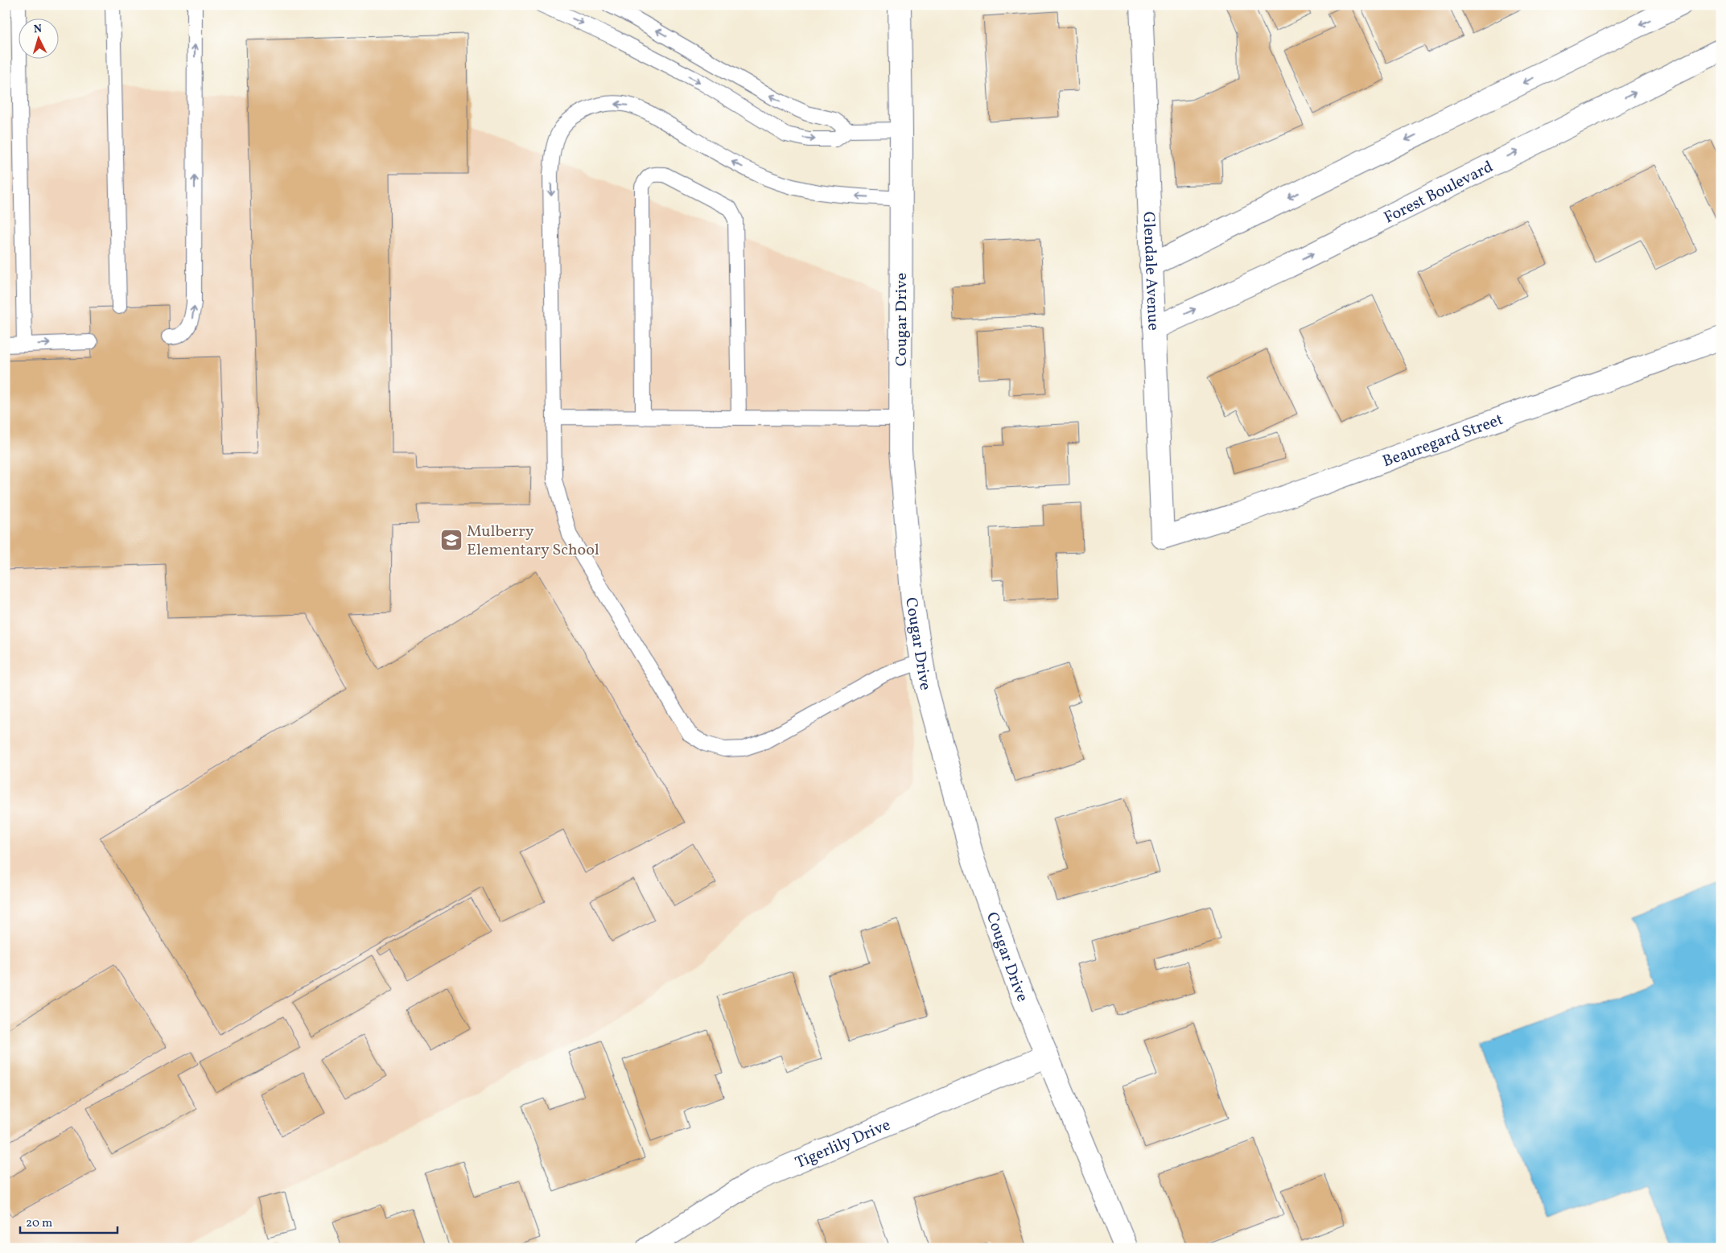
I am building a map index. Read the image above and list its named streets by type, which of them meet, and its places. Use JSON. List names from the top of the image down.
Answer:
{
  "streets": {
    "street": [
      "Forest Boulevard",
      "Glendale Avenue",
      "Cougar Drive",
      "Beauregard Street",
      "Tigerlily Drive"
    ]
  },
  "crossings": [
    ["Forest Boulevard", "Glendale Avenue"],
    ["Glendale Avenue", "Beauregard Street"],
    ["Cougar Drive", "Tigerlily Drive"]
  ],
  "places": {
    "school or university": ["Mulberry Elementary School"]
  },
  "scale_bar": "20 m",
  "north": "top"
}
